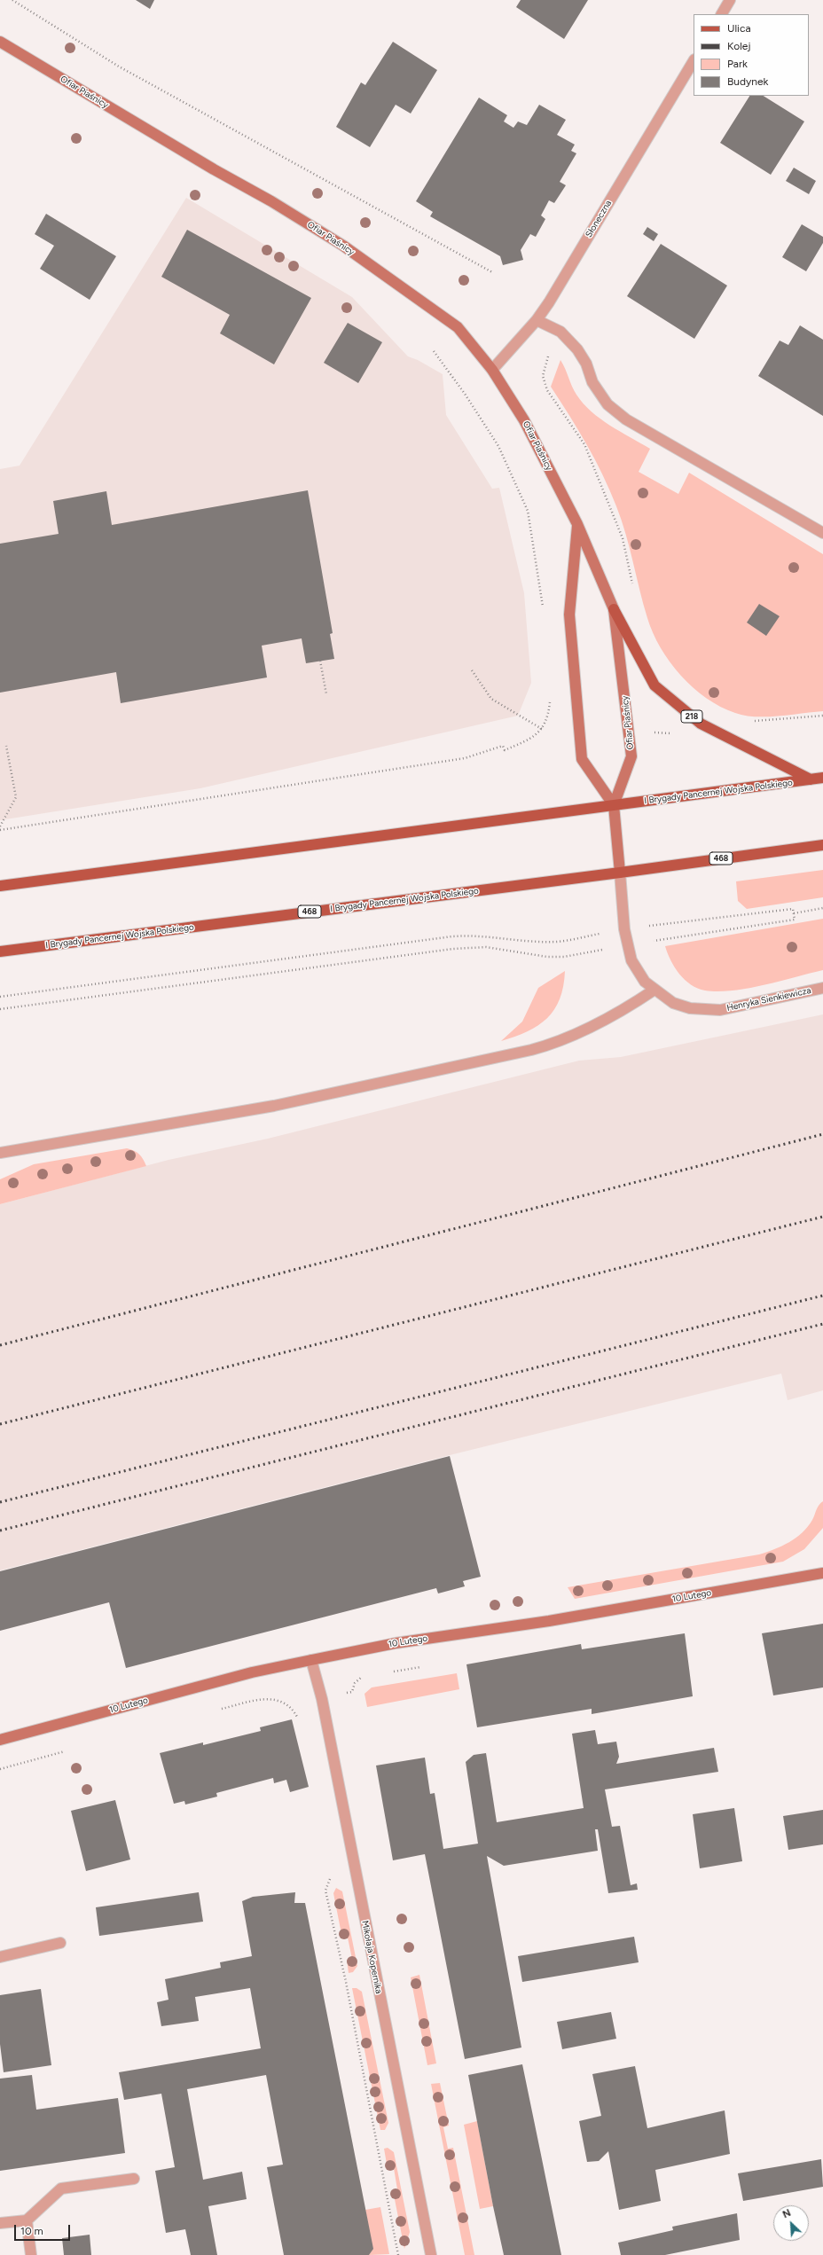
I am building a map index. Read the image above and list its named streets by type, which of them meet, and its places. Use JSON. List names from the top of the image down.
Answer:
{
  "streets": {
    "main road": ["218", "I Brygady Pancernej Wojska Polskiego", "468"],
    "street": [
      "Ofiar Piaśnicy",
      "Słoneczna",
      "Henryka Sienkiewicza",
      "10 Lutego",
      "Mikołaja Kopernika"
    ]
  },
  "crossings": [
    ["Ofiar Piaśnicy", "Słoneczna"],
    ["Ofiar Piaśnicy", "218"],
    ["Ofiar Piaśnicy", "I Brygady Pancernej Wojska Polskiego"],
    ["218", "I Brygady Pancernej Wojska Polskiego"],
    ["I Brygady Pancernej Wojska Polskiego", "Henryka Sienkiewicza"],
    ["10 Lutego", "Mikołaja Kopernika"]
  ],
  "legend": [
    "Ulica",
    "Kolej",
    "Park",
    "Budynek"
  ],
  "scale_bar": "10 m",
  "north": "top left"
}
